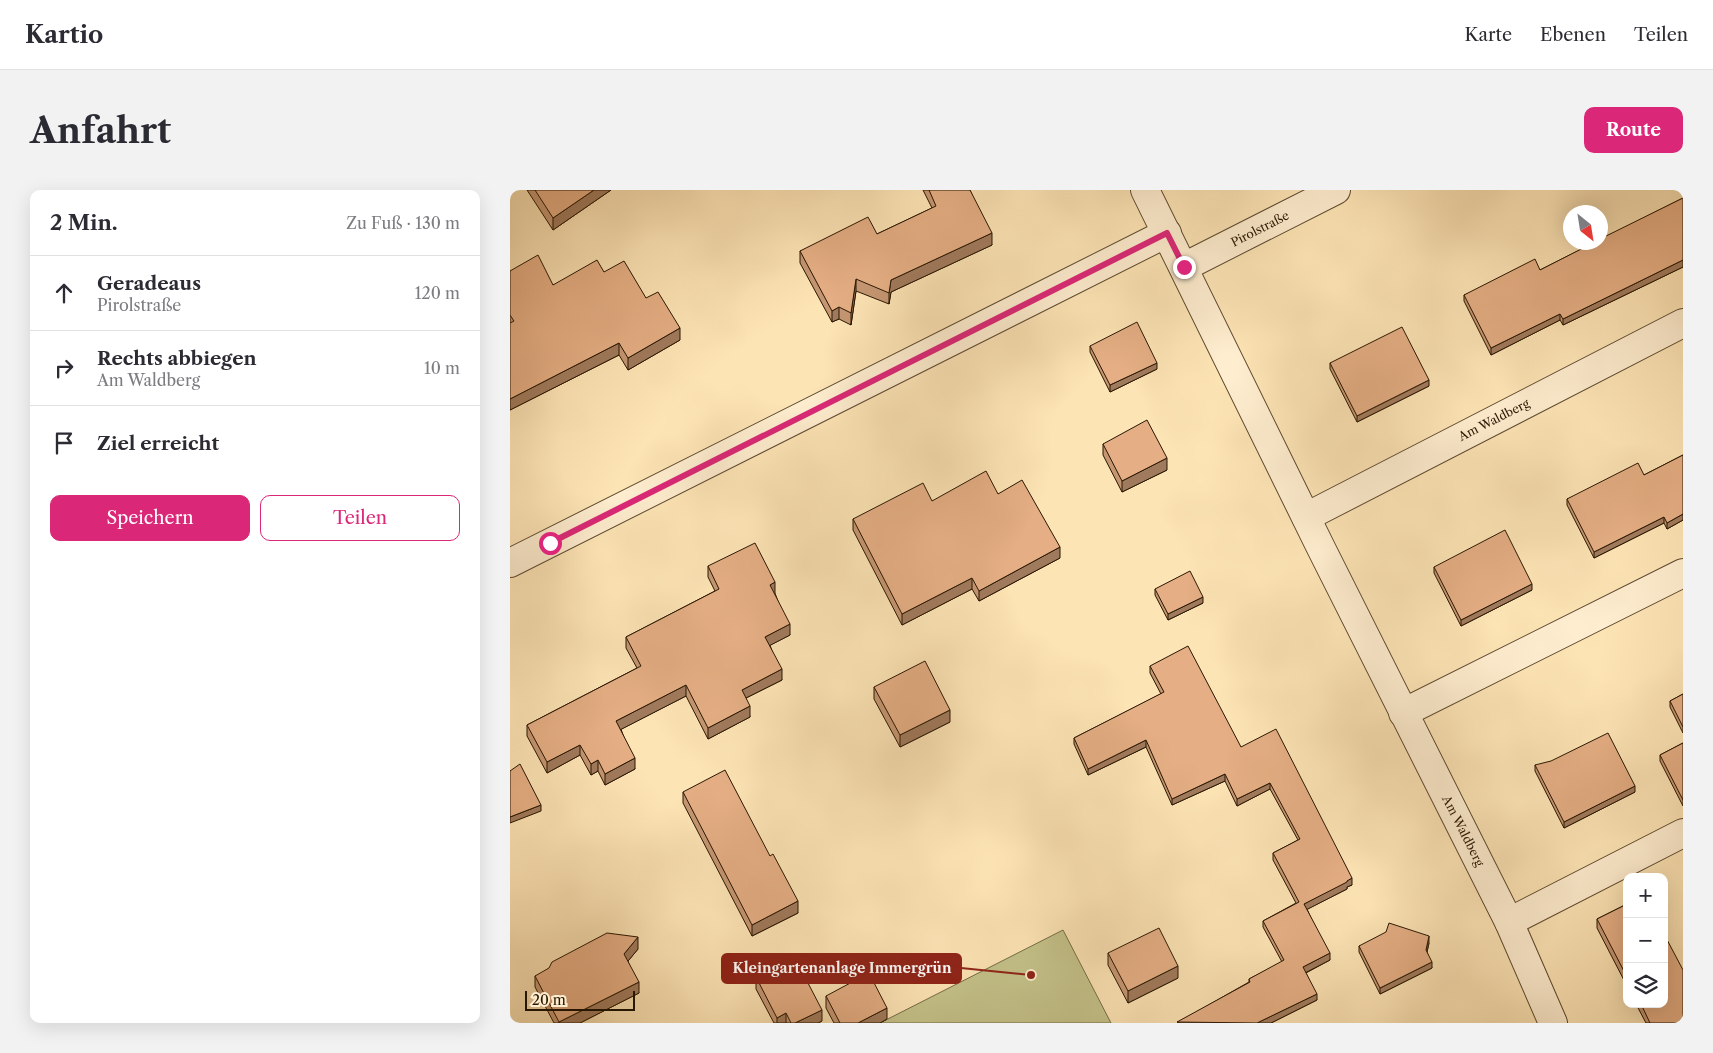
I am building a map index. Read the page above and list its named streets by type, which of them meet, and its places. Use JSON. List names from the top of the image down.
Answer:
{
  "streets": {
    "street": ["Pirolstraße", "Am Waldberg"]
  },
  "crossings": [
    ["Pirolstraße", "Am Waldberg"]
  ],
  "places": ["Kleingartenanlage Immergrün"],
  "scale_bar": "20 m",
  "north": "bottom right",
  "page": {
    "header": "Kartio",
    "nav": ["Karte", "Ebenen", "Teilen"],
    "buttons": [
      "Route",
      ["Speichern", "Teilen"]
    ],
    "title": "Anfahrt",
    "heading": ["2 Min.", "Zu Fuß · 130 m"],
    "list": [
      ["Geradeaus", "Pirolstraße", "120 m"],
      ["Rechts abbiegen", "Am Waldberg", "10 m"],
      "Ziel erreicht"
    ],
    "map_buttons": ["+", "−"],
    "scale": "20 m"
  }
}
